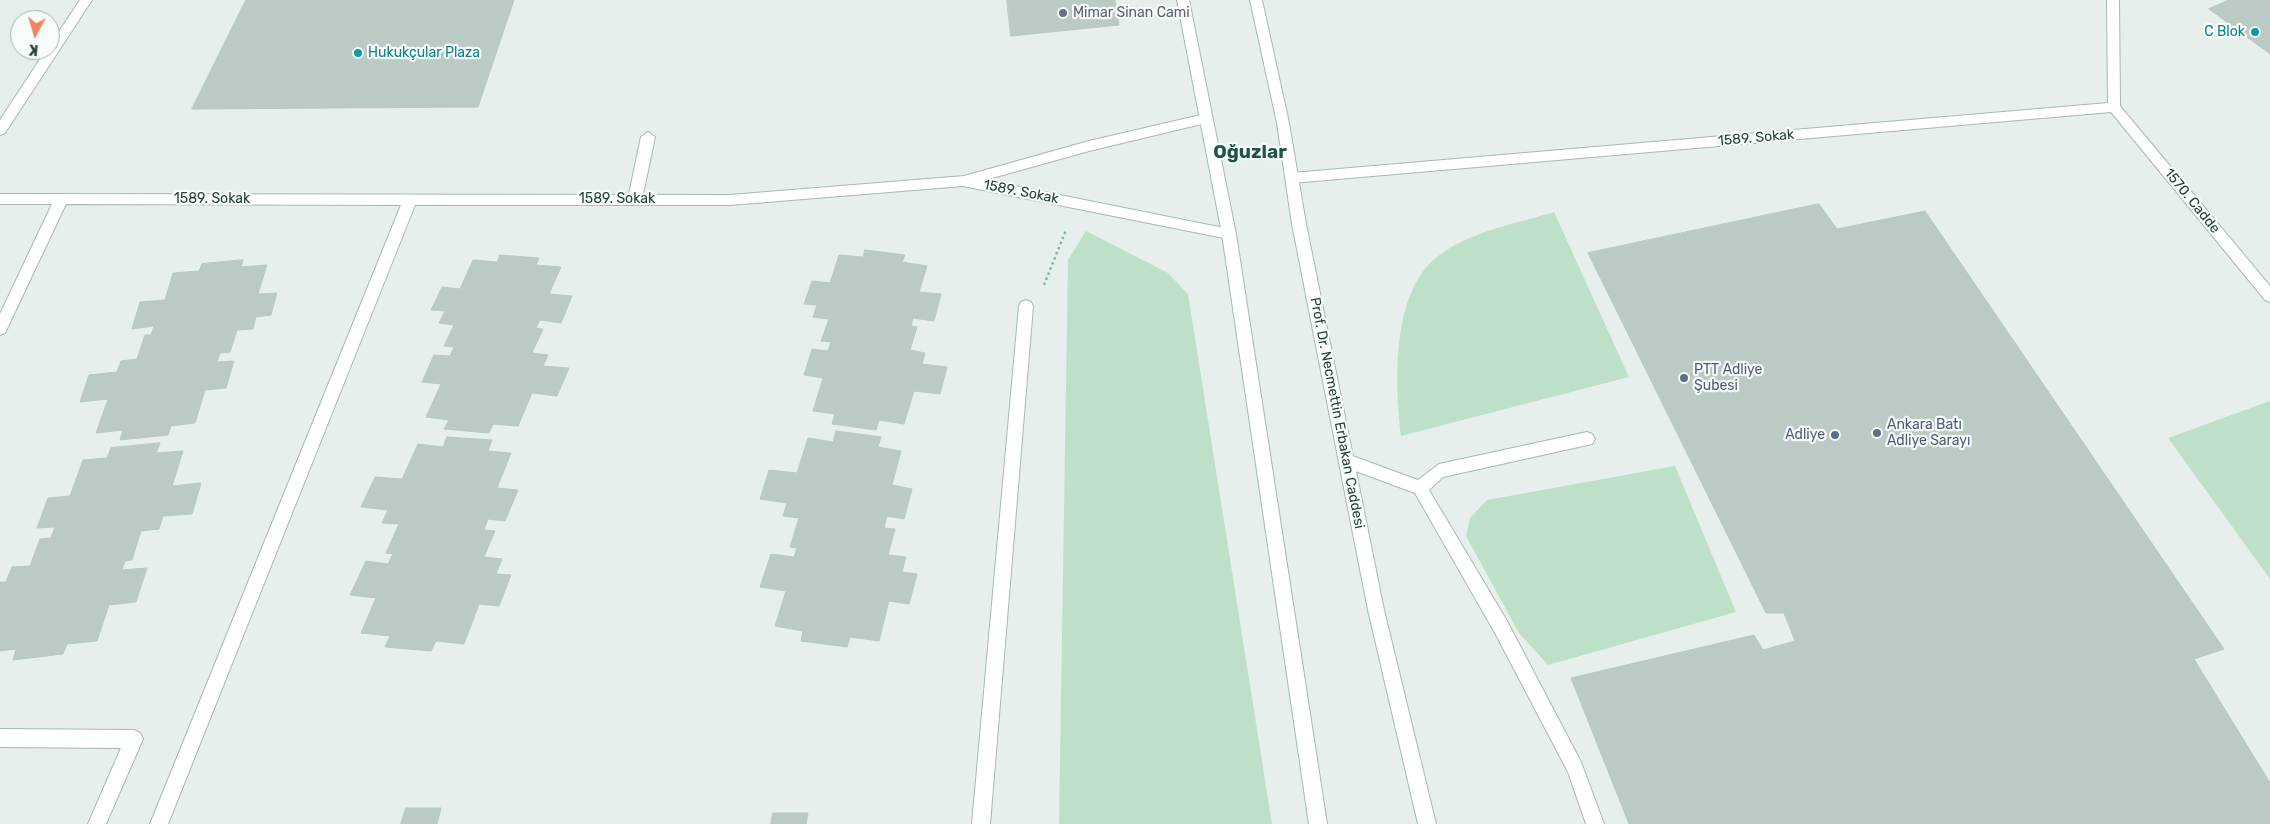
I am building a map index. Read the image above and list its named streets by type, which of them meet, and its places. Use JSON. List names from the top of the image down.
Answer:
{
  "streets": {
    "street": ["1589. Sokak", "1570. Cadde", "Prof. Dr. Necmettin Erbakan Caddesi"]
  },
  "crossings": [
    ["1589. Sokak", "1570. Cadde"],
    ["1589. Sokak", "Prof. Dr. Necmettin Erbakan Caddesi"]
  ],
  "districts": ["Oğuzlar"],
  "places": [
    "Mimar Sinan Cami",
    "C Blok",
    "Hukukçular Plaza",
    "PTT Adliye Şubesi",
    "Ankara Batı Adliye Sarayı",
    "Adliye"
  ],
  "north": "bottom"
}
